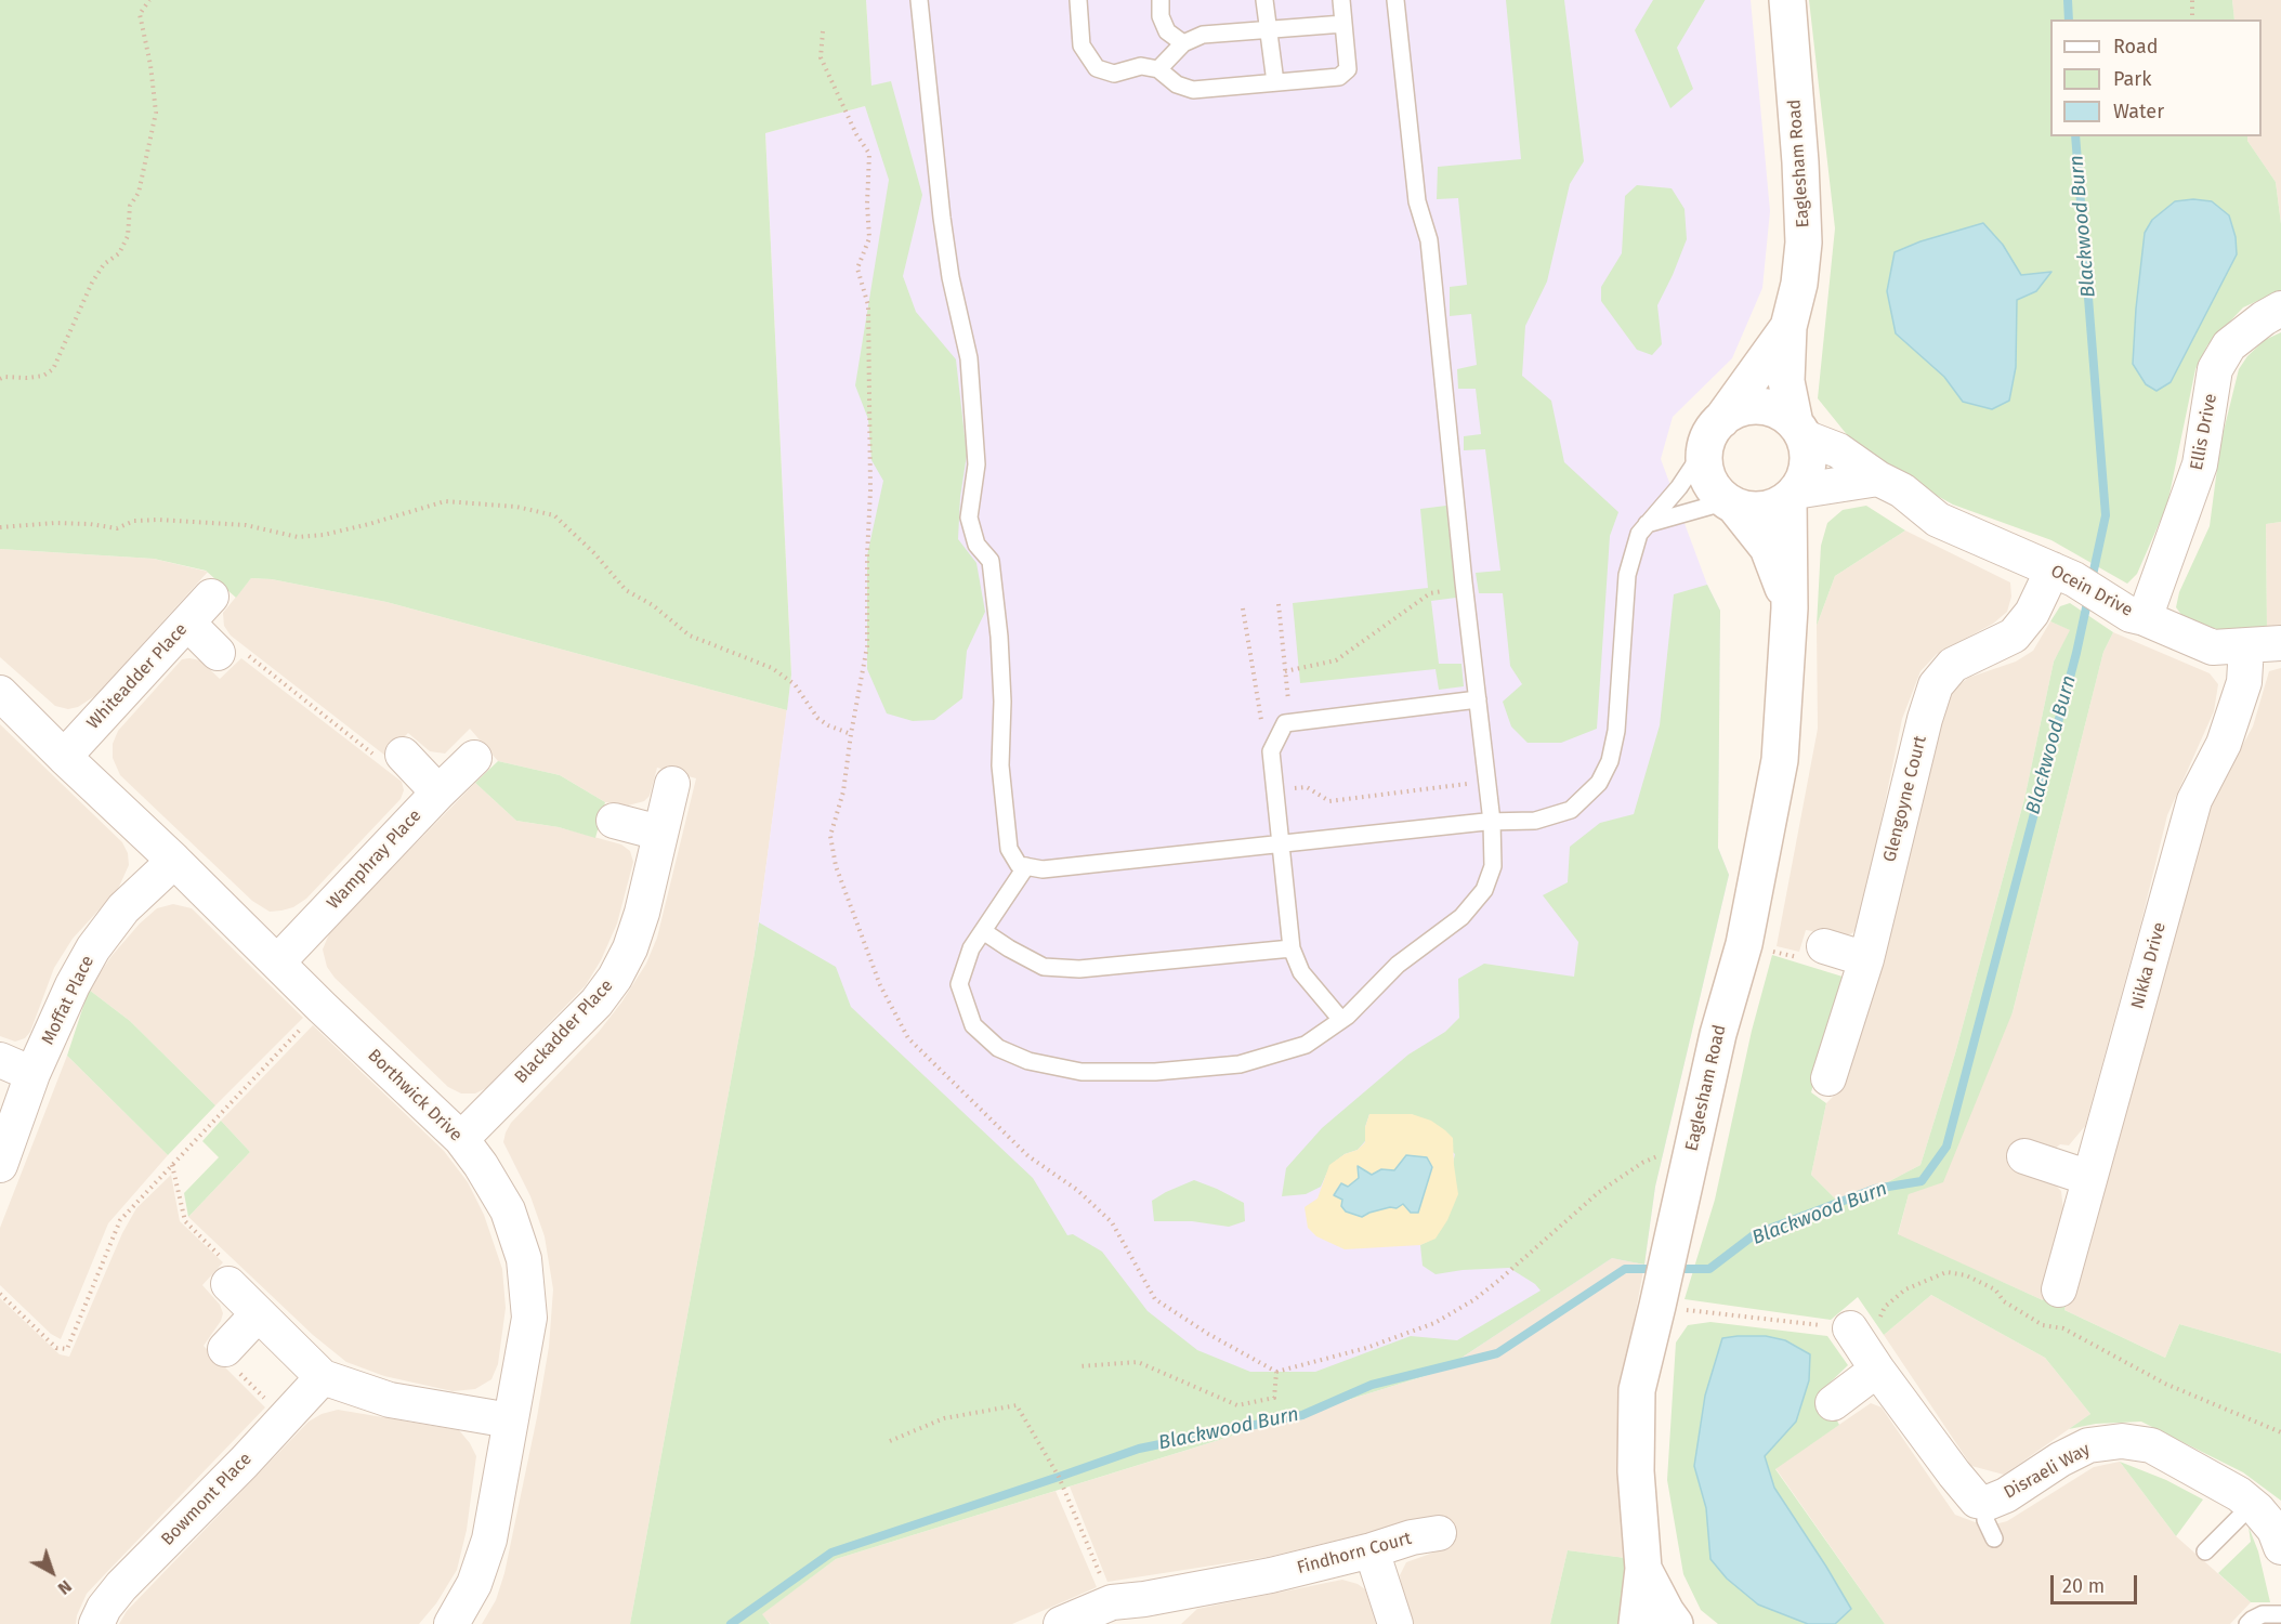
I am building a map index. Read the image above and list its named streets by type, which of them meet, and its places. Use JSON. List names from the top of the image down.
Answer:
{
  "streets": {
    "main road": ["Eaglesham Road"],
    "street": [
      "Ellis Drive",
      "Ocein Drive",
      "Whiteadder Place",
      "Glengoyne Court",
      "Wamphray Place",
      "Nikka Drive",
      "Moffat Place",
      "Blackadder Place",
      "Borthwick Drive",
      "Disraeli Way",
      "Bowmont Place",
      "Findhorn Court"
    ]
  },
  "crossings": [
    ["Eaglesham Road", "Ocein Drive"],
    ["Ellis Drive", "Ocein Drive"],
    ["Ocein Drive", "Glengoyne Court"],
    ["Ocein Drive", "Nikka Drive"],
    ["Whiteadder Place", "Borthwick Drive"],
    ["Wamphray Place", "Borthwick Drive"],
    ["Moffat Place", "Borthwick Drive"],
    ["Blackadder Place", "Borthwick Drive"]
  ],
  "water": ["Blackwood Burn"],
  "legend": ["Road", "Park", "Water"],
  "scale_bar": "20 m",
  "north": "bottom right"
}
